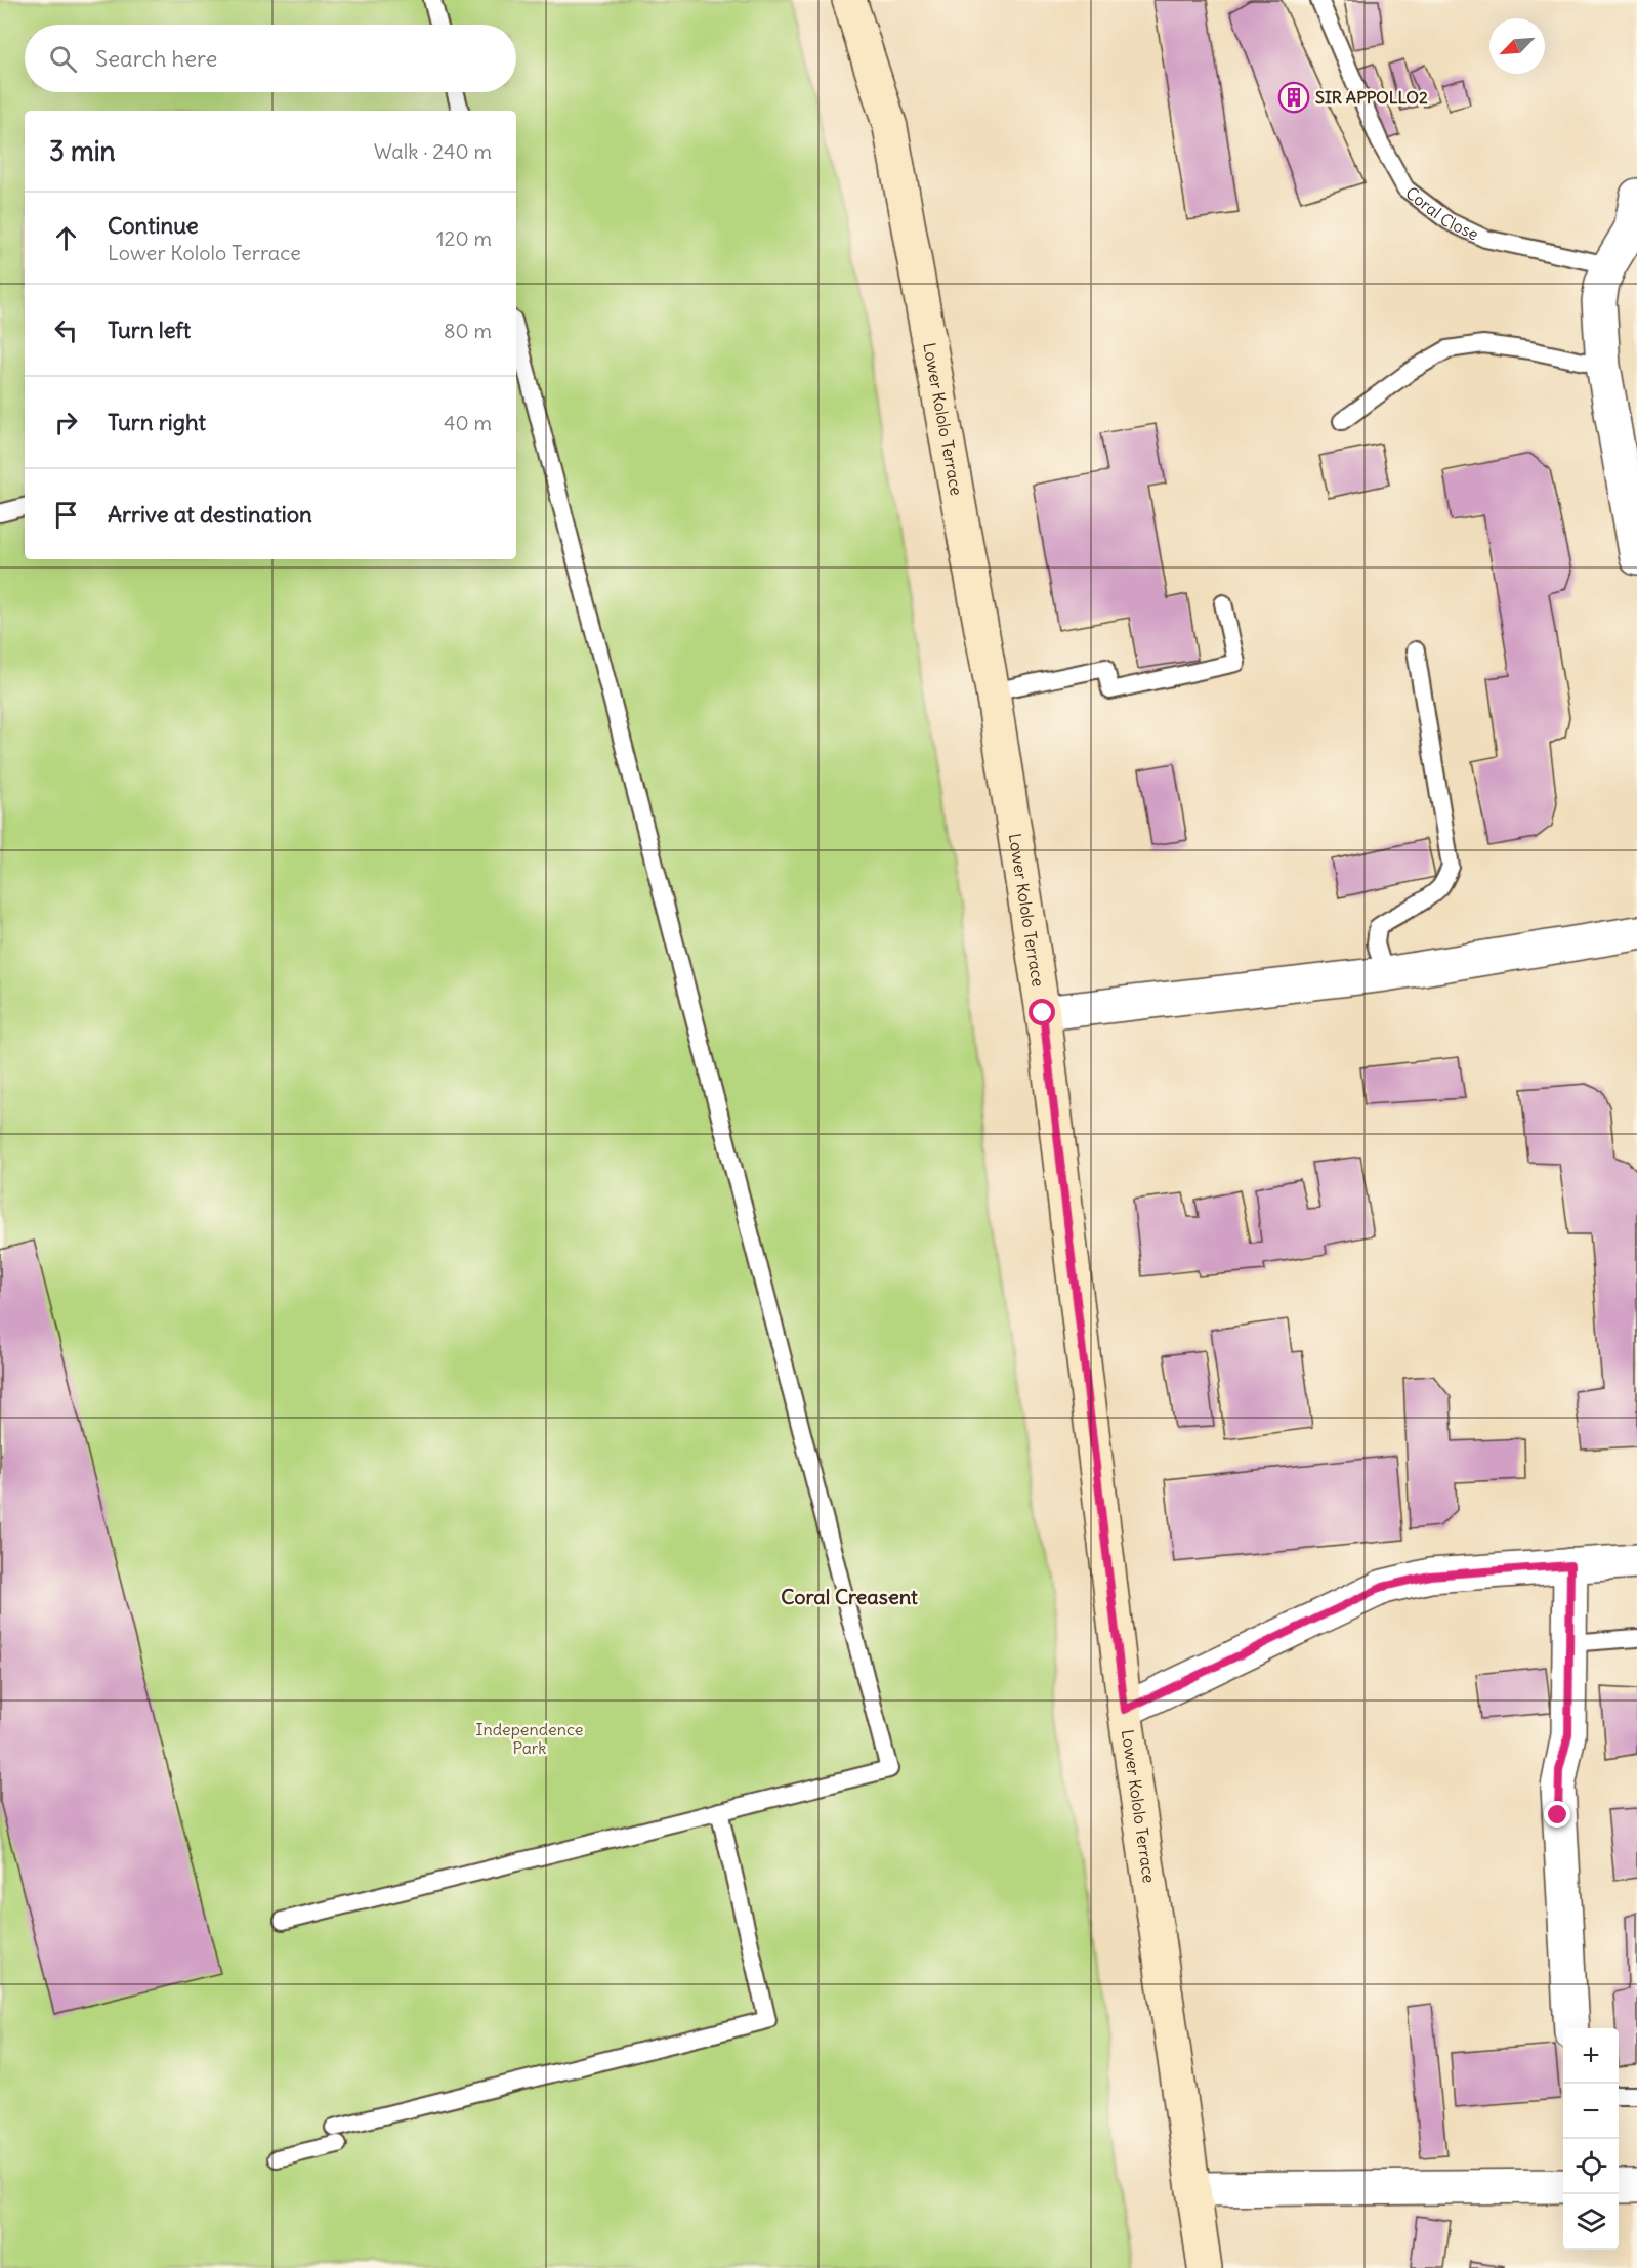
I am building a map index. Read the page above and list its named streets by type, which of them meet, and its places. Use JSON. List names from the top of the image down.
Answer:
{
  "streets": {
    "street": ["Lower Kololo Terrace"],
    "lane": ["Coral Close"]
  },
  "districts": ["Coral Creasent"],
  "parks": ["Independence Park"],
  "places": {
    "building": ["SIR APPOLLO2"]
  },
  "north": "bottom left",
  "page": {
    "search": "Search here",
    "heading": ["3 min", "Walk · 240 m"],
    "list": [
      ["Continue", "Lower Kololo Terrace", "120 m"],
      ["Turn left", "80 m"],
      ["Turn right", "40 m"],
      "Arrive at destination"
    ],
    "map_buttons": ["+", "−"]
  }
}
